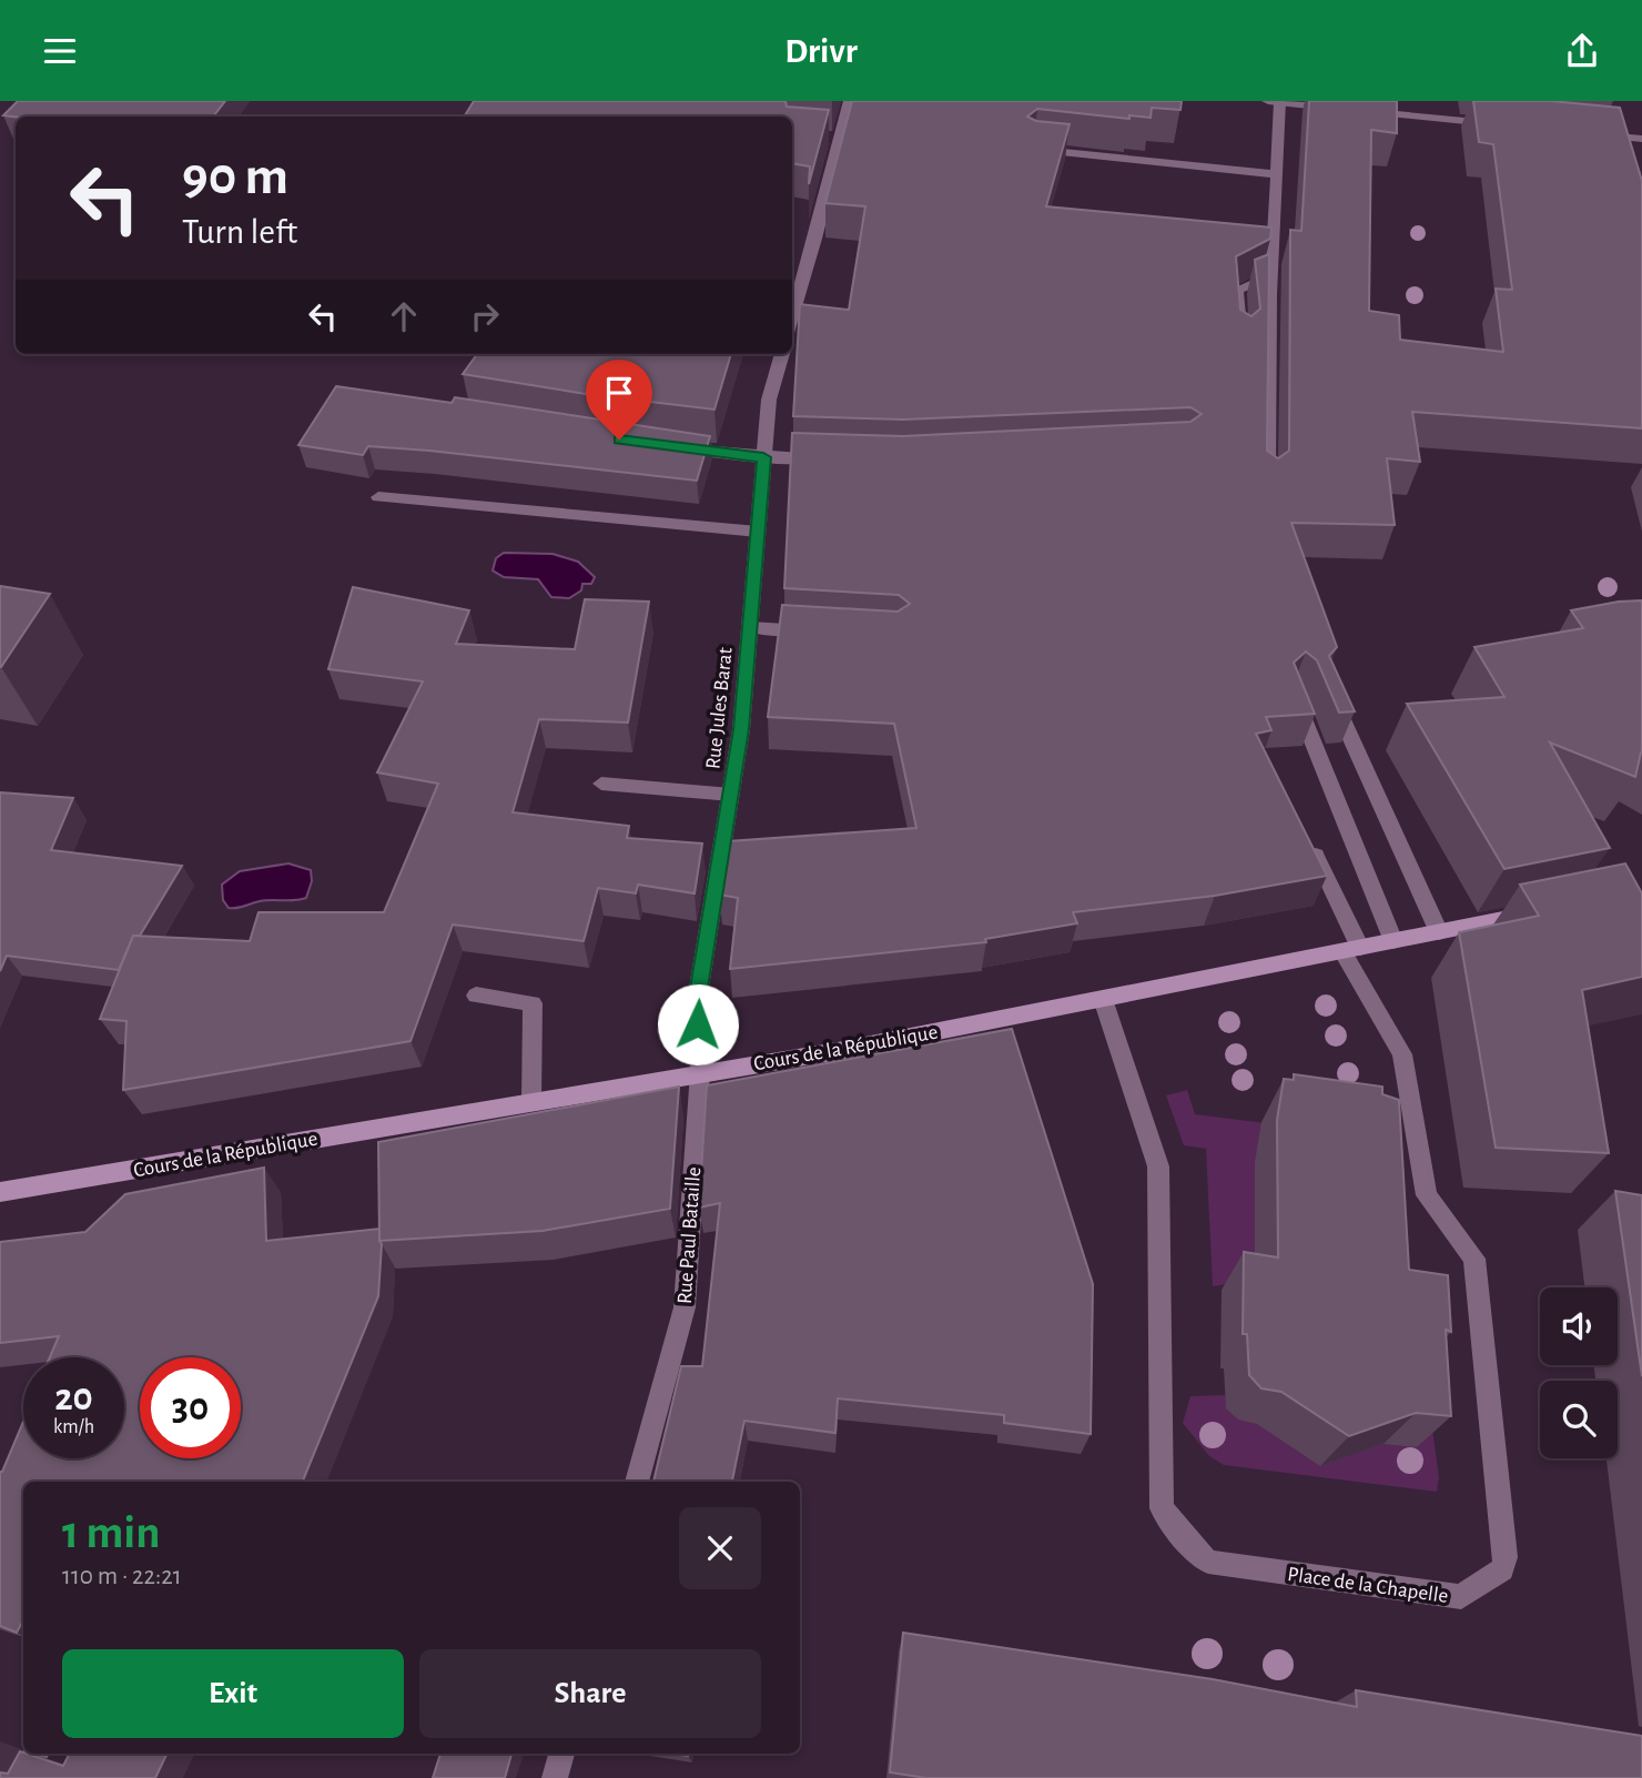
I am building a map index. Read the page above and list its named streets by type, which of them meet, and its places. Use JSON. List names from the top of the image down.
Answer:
{
  "streets": {
    "main road": ["Cours de la République"],
    "street": ["Rue Jules Barat", "Rue Paul Bataille", "Place de la Chapelle"]
  },
  "crossings": [
    ["Rue Jules Barat", "Cours de la République"],
    ["Rue Jules Barat", "Rue Paul Bataille"],
    ["Cours de la République", "Rue Paul Bataille"],
    ["Cours de la République", "Place de la Chapelle"]
  ],
  "page": {
    "header": "Drivr",
    "turn": ["90 m", "Turn left"],
    "speed": "20 km/h",
    "limit": "30",
    "heading": ["1 min", "110 m · 22:21"],
    "buttons": ["Exit", "Share"]
  }
}
